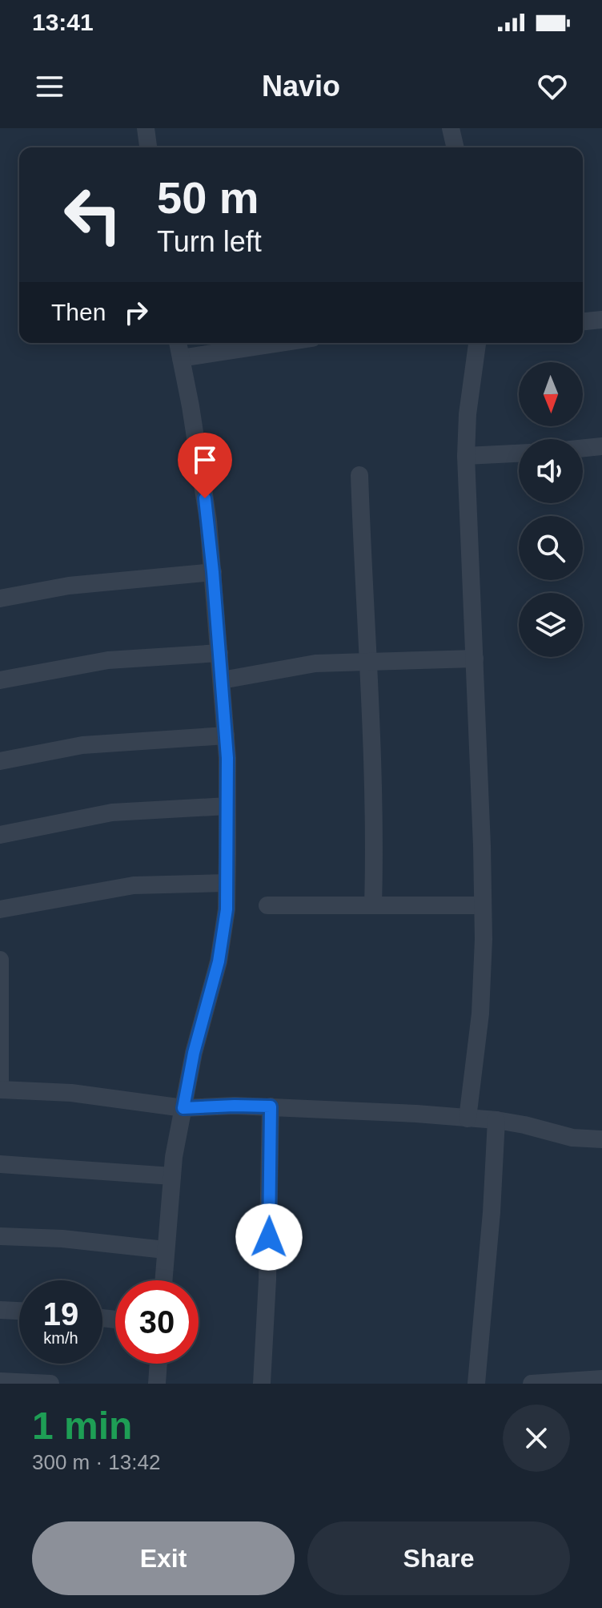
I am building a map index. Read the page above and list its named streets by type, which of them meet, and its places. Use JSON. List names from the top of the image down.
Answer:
{
  "north": "bottom",
  "page": {
    "status": "13:41",
    "header": "Navio",
    "turn": ["50 m", "Turn left"],
    "then": "Then",
    "speed": "19 km/h",
    "limit": "30",
    "heading": ["1 min", "300 m · 13:42"],
    "buttons": ["Exit", "Share"]
  }
}
